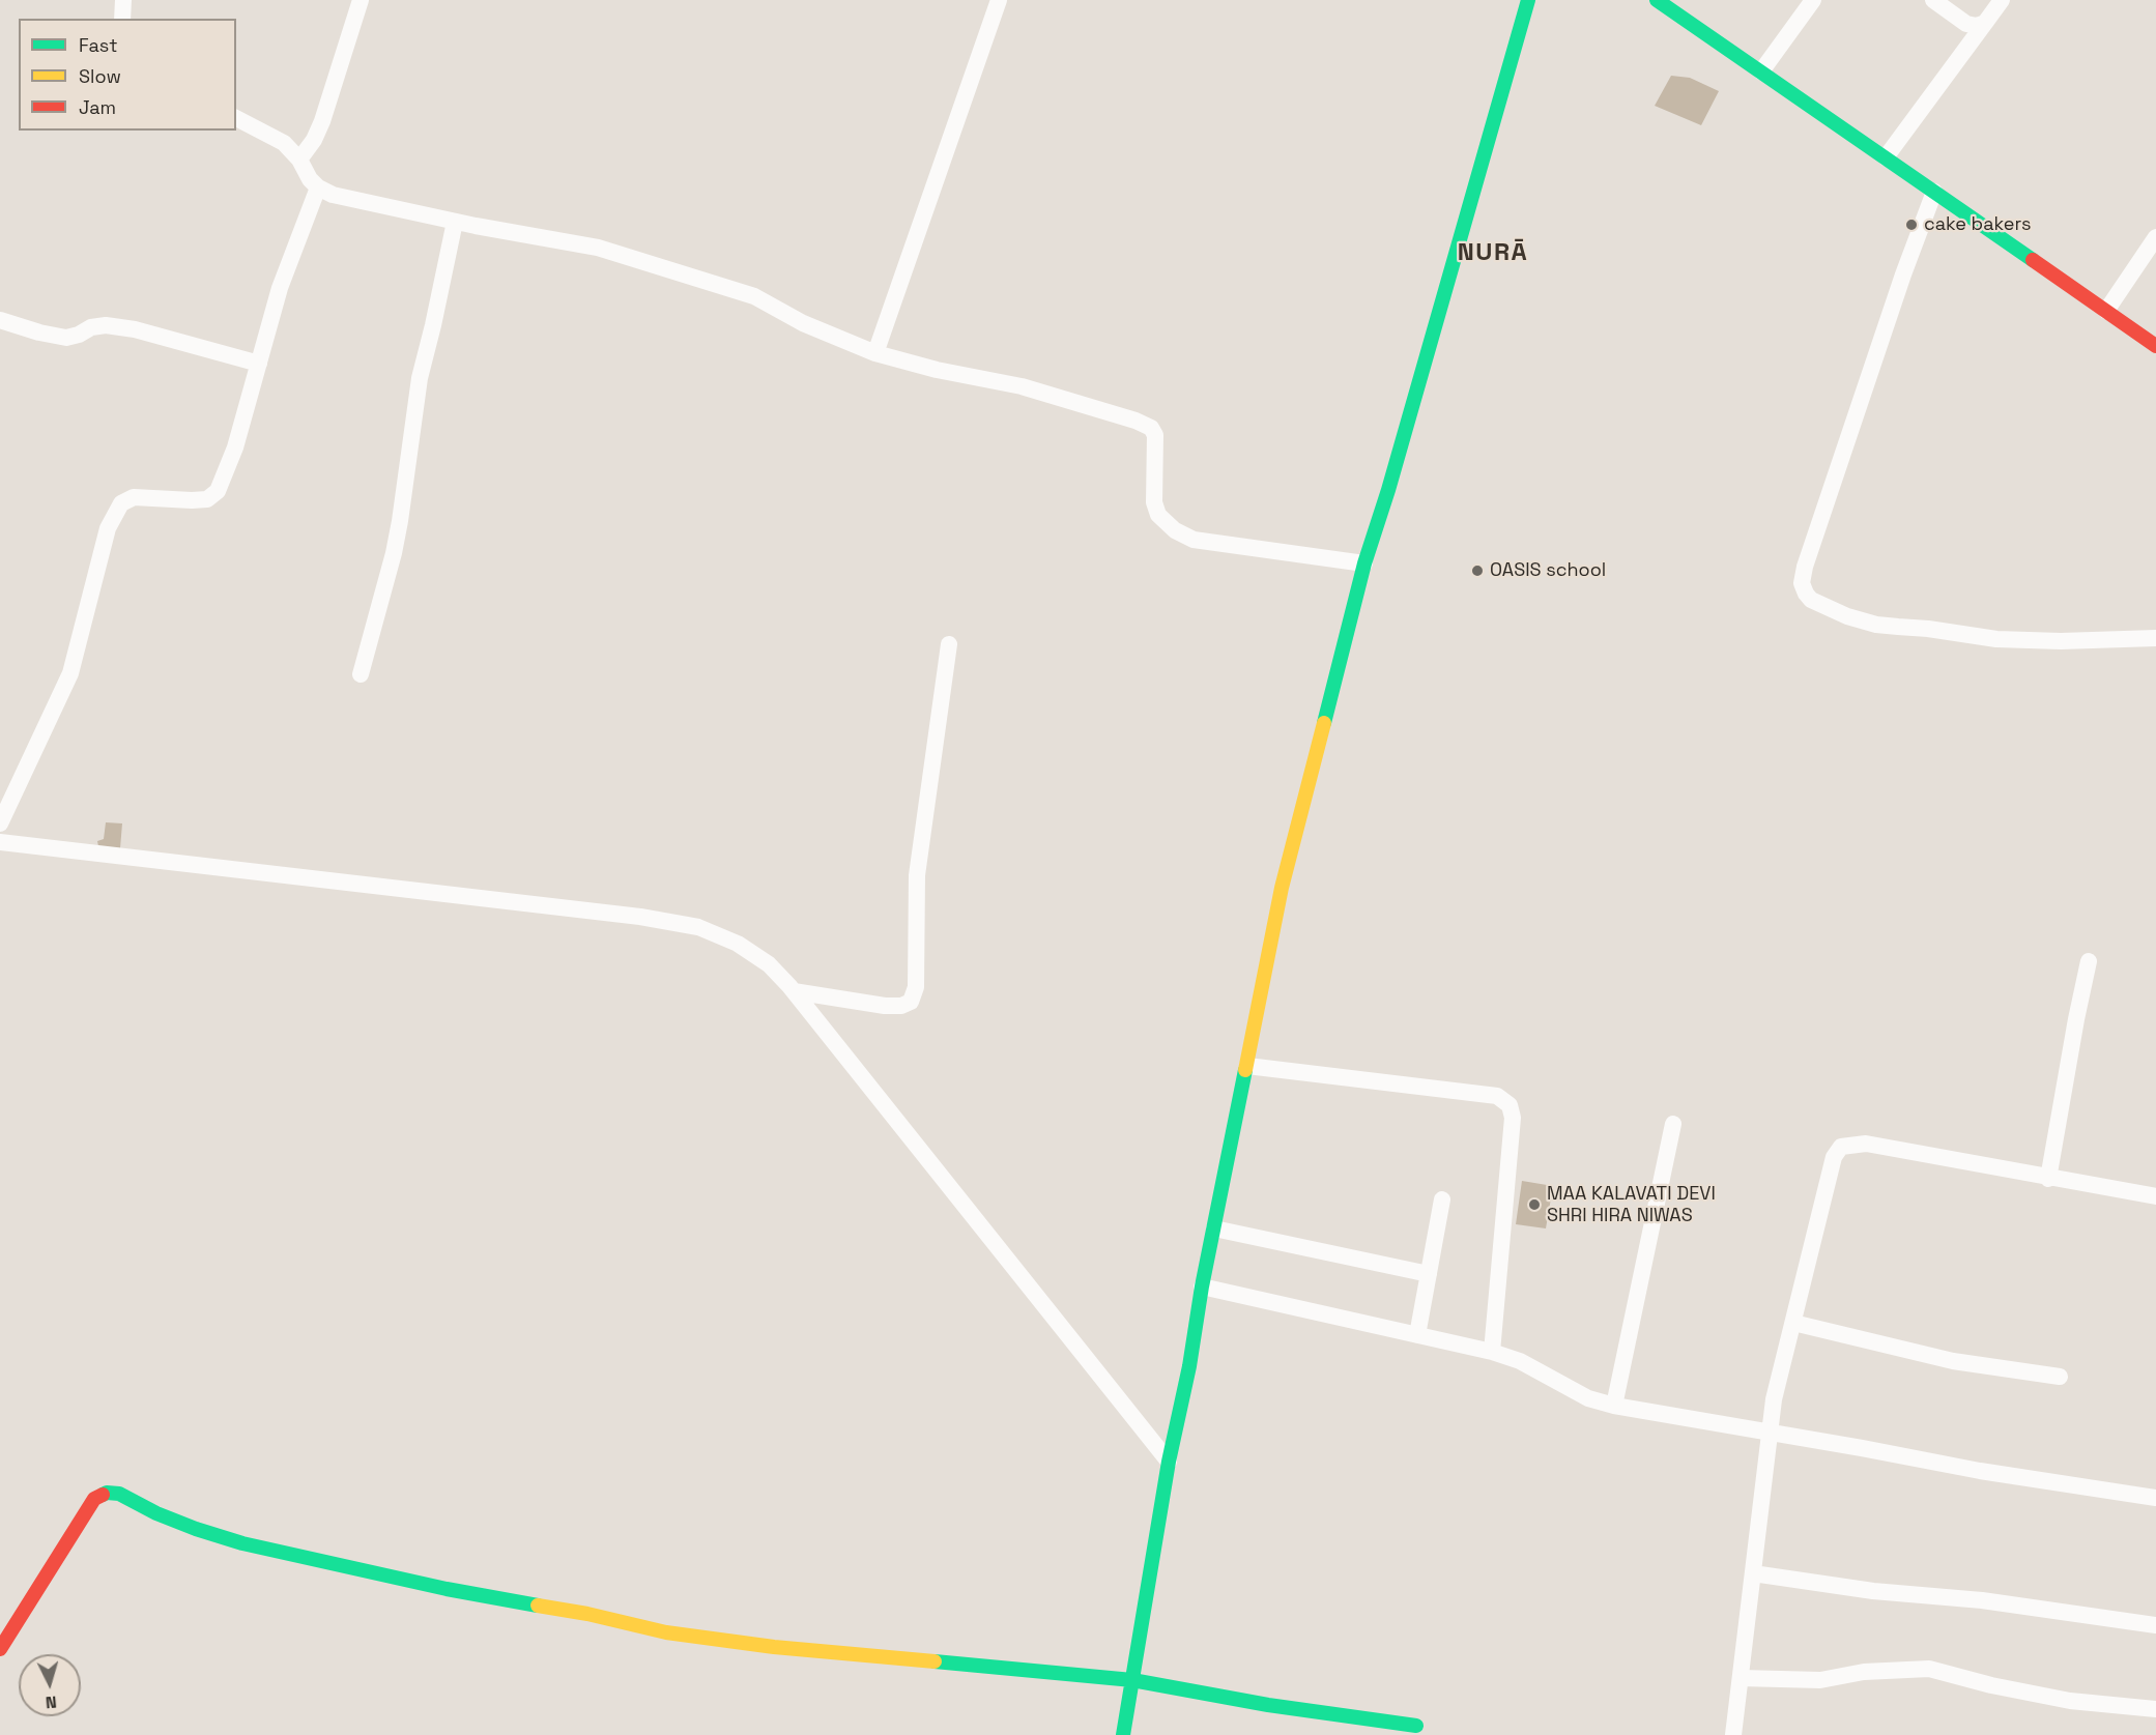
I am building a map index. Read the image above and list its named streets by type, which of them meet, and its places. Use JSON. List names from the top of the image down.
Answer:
{
  "districts": ["NURĀ"],
  "places": ["cake bakers", "OASIS school", "MAA KALAVATI DEVI SHRI HIRA NIWAS"],
  "legend": ["Fast", "Slow", "Jam"],
  "north": "bottom"
}
